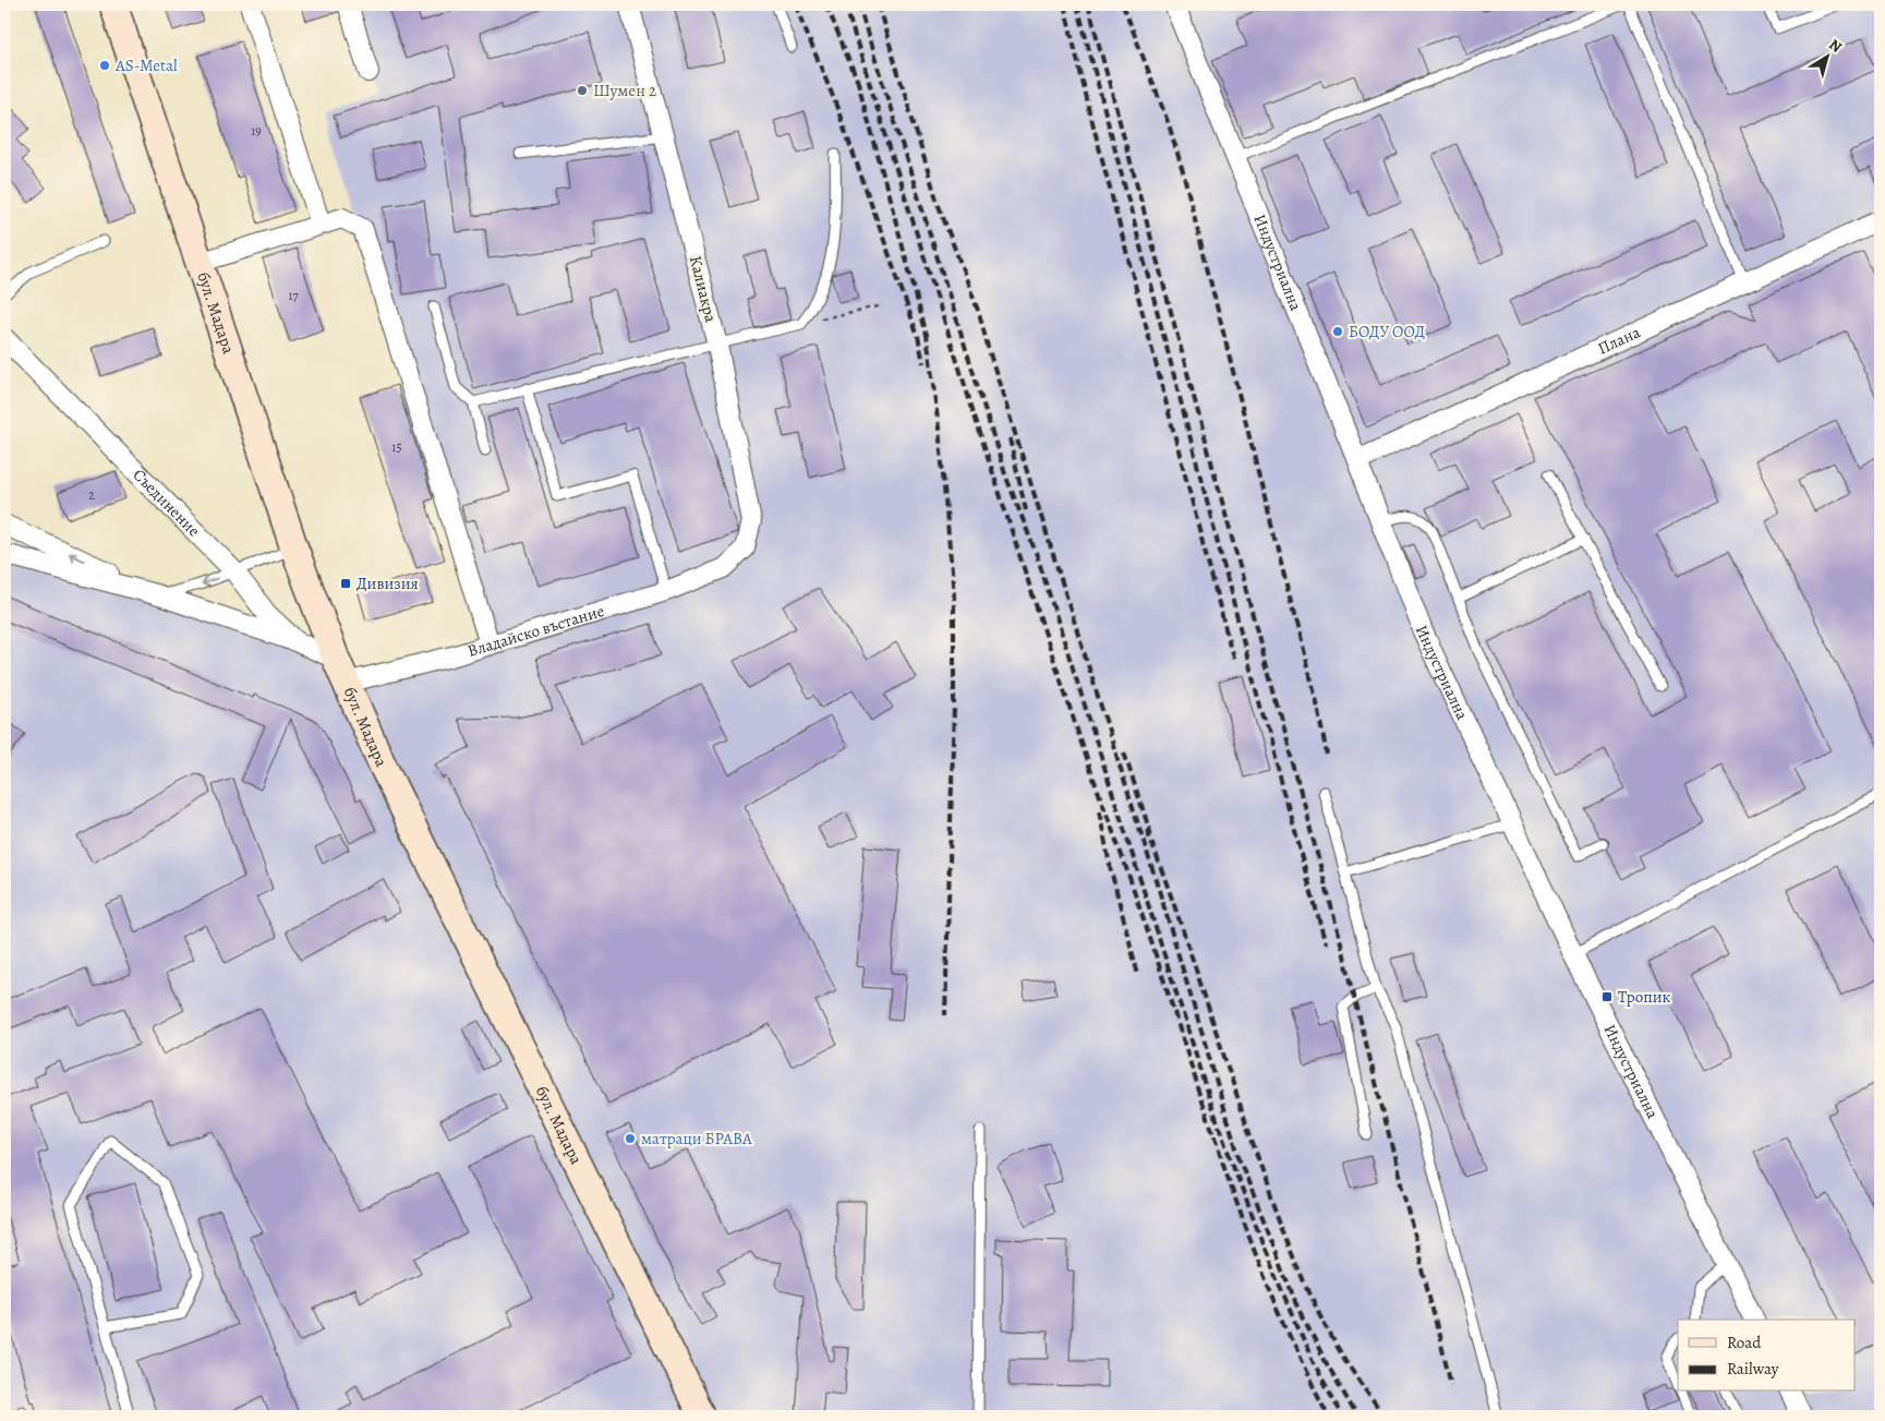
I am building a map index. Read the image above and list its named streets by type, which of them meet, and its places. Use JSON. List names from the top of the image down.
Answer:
{
  "streets": {
    "main road": ["бул. Мадара"],
    "street": [
      "Индустриална",
      "Калиакра",
      "Плана",
      "Съединение",
      "Владайско въстание"
    ]
  },
  "crossings": [
    ["Индустриална", "Плана"],
    ["Калиакра", "Владайско въстание"],
    ["бул. Мадара", "Съединение"],
    ["бул. Мадара", "Владайско въстание"],
    ["Съединение", "Владайско въстание"]
  ],
  "places": {
    "other": [
      "AS-Metal",
      "Шумен 2",
      "БОДУ ООД",
      "матраци БРАВА"
    ],
    "transit": ["Дивизия", "Тропик"]
  },
  "house_numbers": [
    "19",
    "17",
    "15",
    "2"
  ],
  "legend": ["Road", "Railway"],
  "north": "top right"
}
